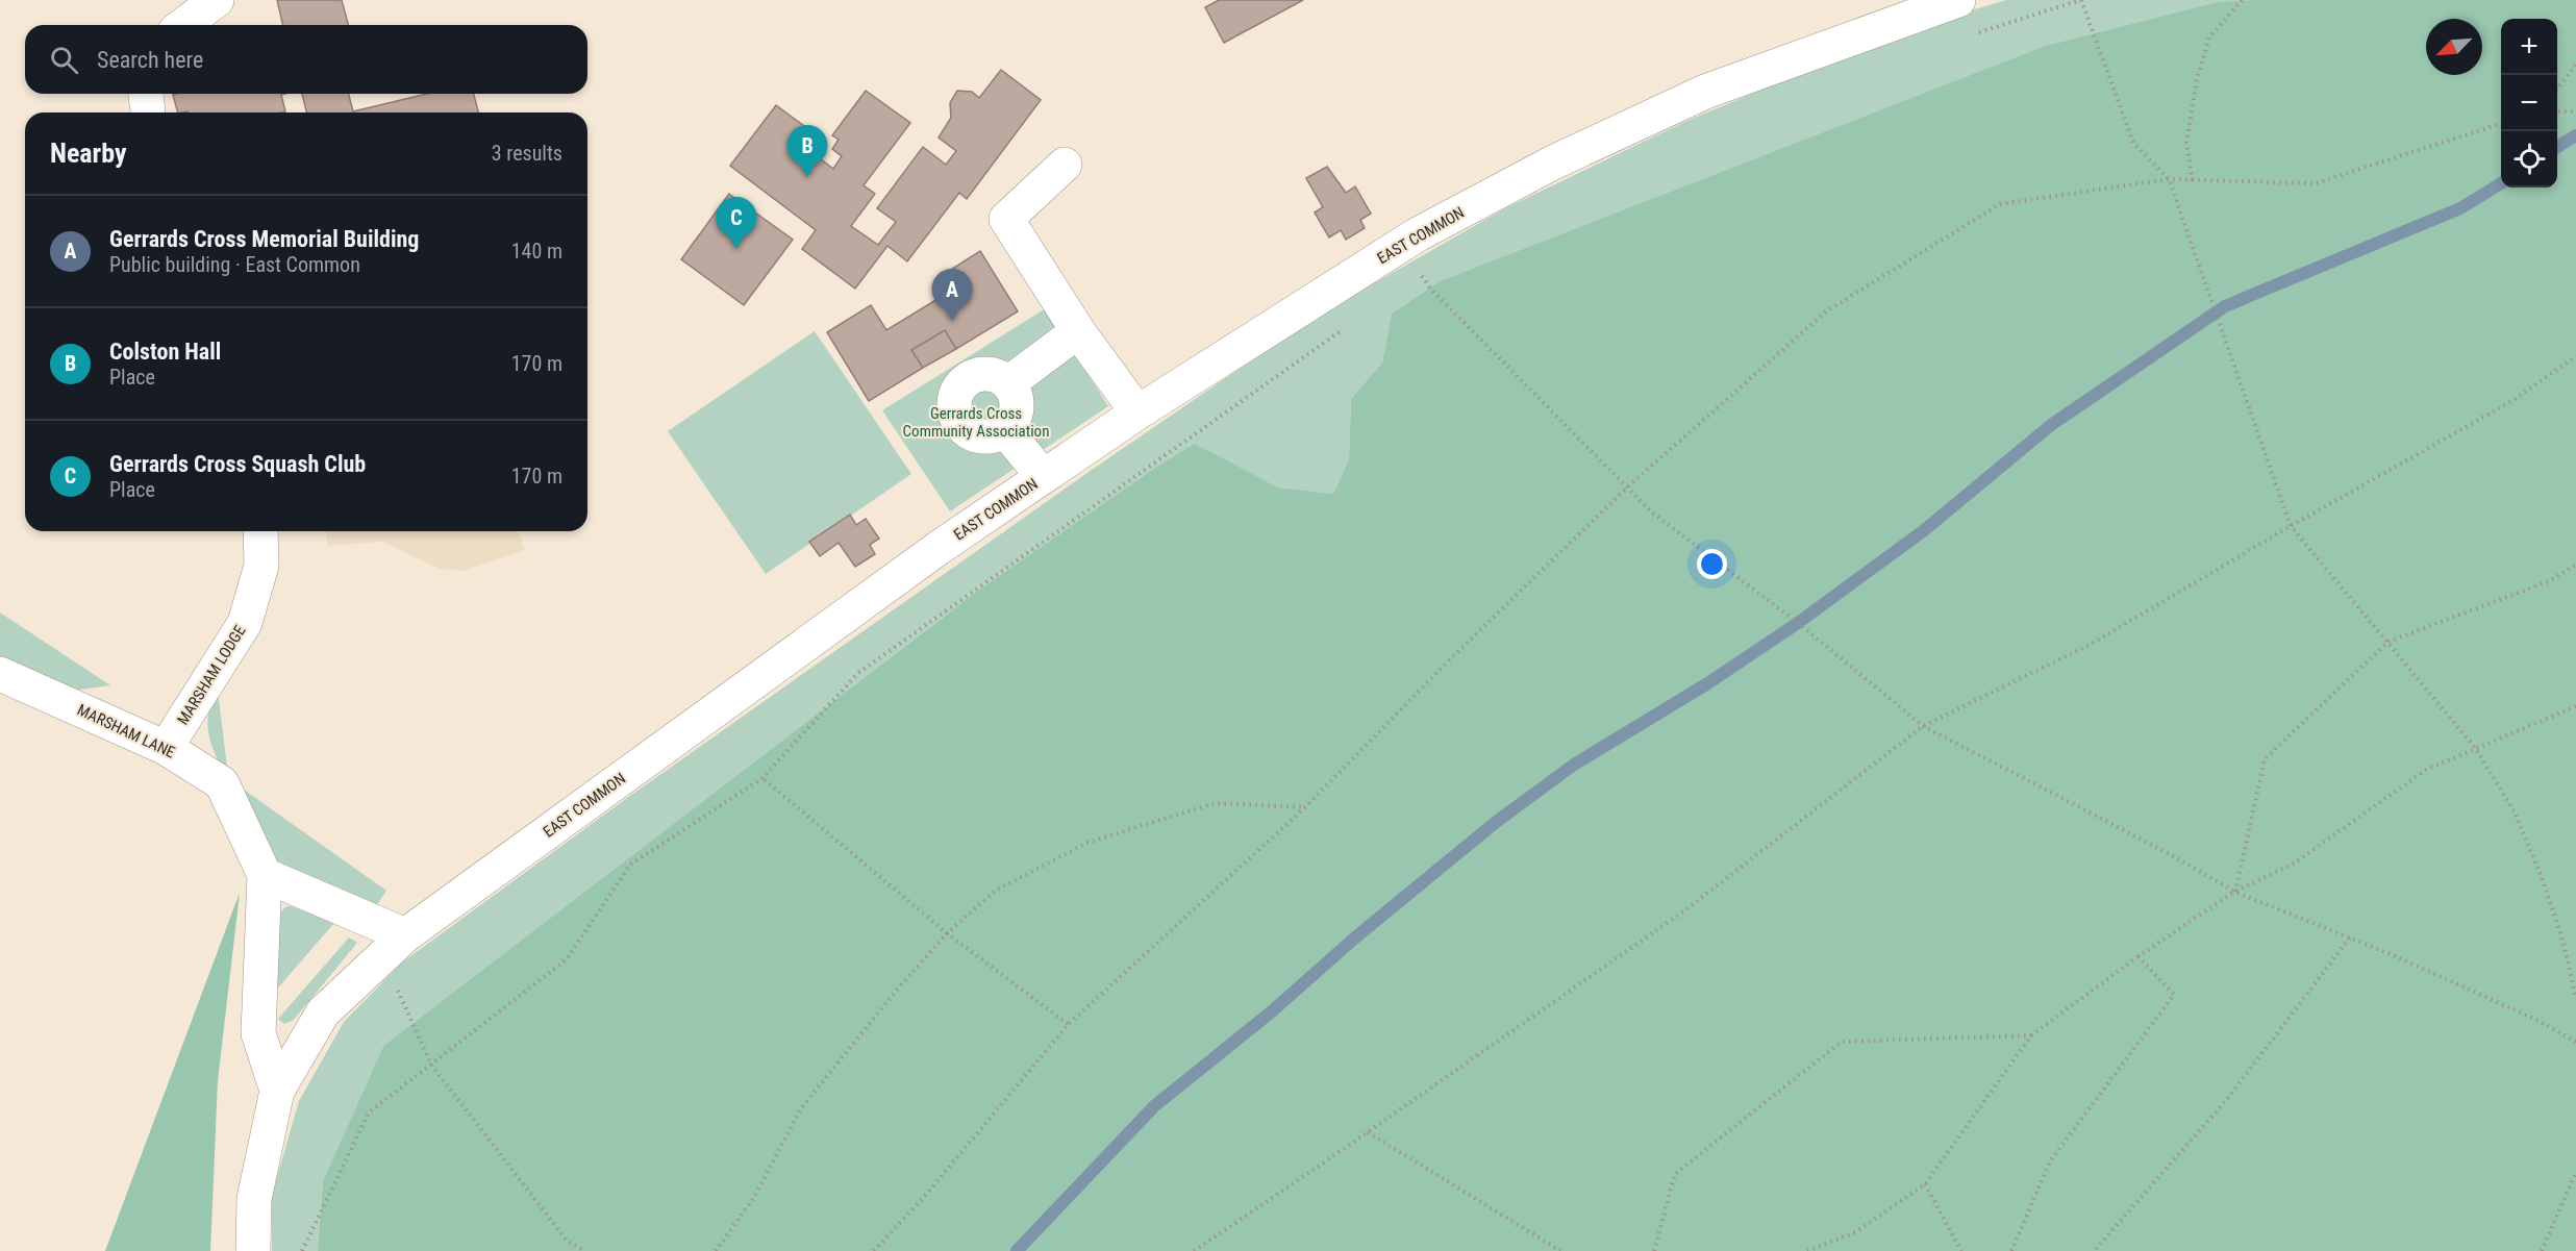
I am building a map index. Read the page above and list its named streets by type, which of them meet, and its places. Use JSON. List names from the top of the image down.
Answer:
{
  "streets": {
    "street": ["EAST COMMON", "MARSHAM LODGE", "MARSHAM LANE"]
  },
  "crossings": [
    ["MARSHAM LODGE", "MARSHAM LANE"]
  ],
  "parks": ["Gerrards Cross Community Association"],
  "north": "bottom left",
  "page": {
    "map_buttons": ["+", "−"],
    "search": "Search here",
    "heading": ["Nearby", "3 results"],
    "pins": ["B", "C", "A"],
    "list": [
      {
        "mark": "A",
        "name": "Gerrards Cross Memorial Building",
        "note": "Public building · East Common",
        "value": "140 m"
      },
      {
        "mark": "B",
        "name": "Colston Hall",
        "note": "Place",
        "value": "170 m"
      },
      {
        "mark": "C",
        "name": "Gerrards Cross Squash Club",
        "note": "Place",
        "value": "170 m"
      }
    ]
  }
}
